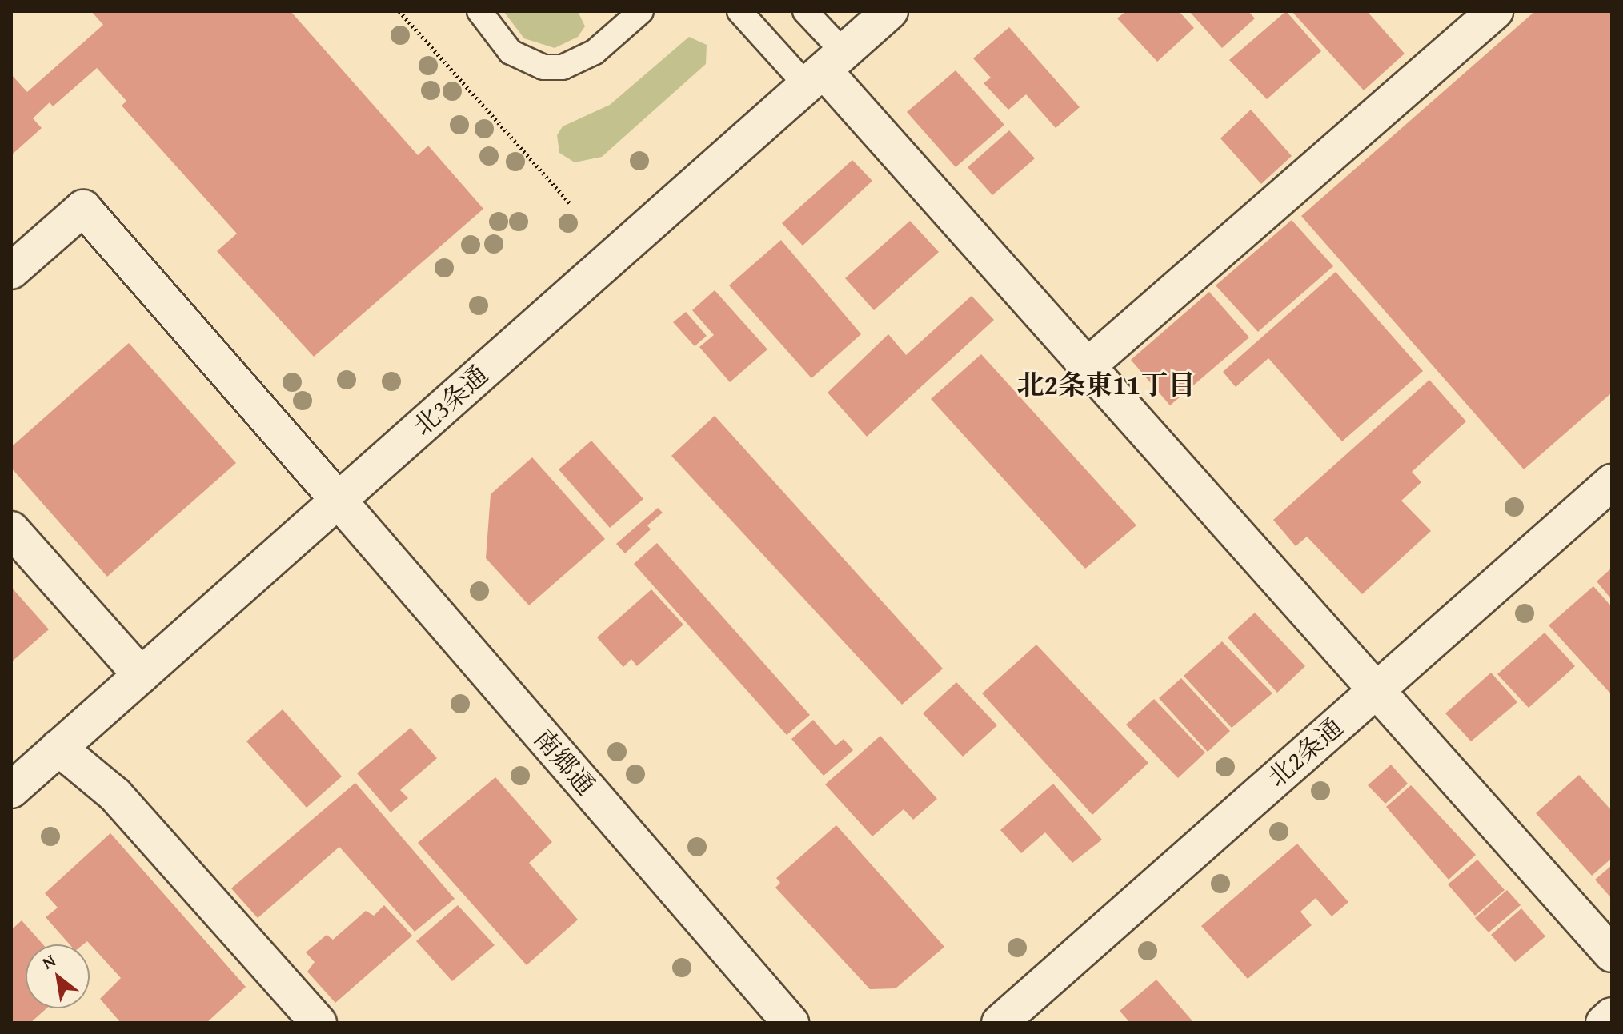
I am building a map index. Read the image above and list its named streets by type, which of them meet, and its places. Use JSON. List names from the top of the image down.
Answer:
{
  "streets": {
    "street": ["北3条通", "北2条通", "南郷通"]
  },
  "crossings": [
    ["北3条通", "南郷通"]
  ],
  "districts": ["北2条東11丁目"],
  "north": "top left"
}
